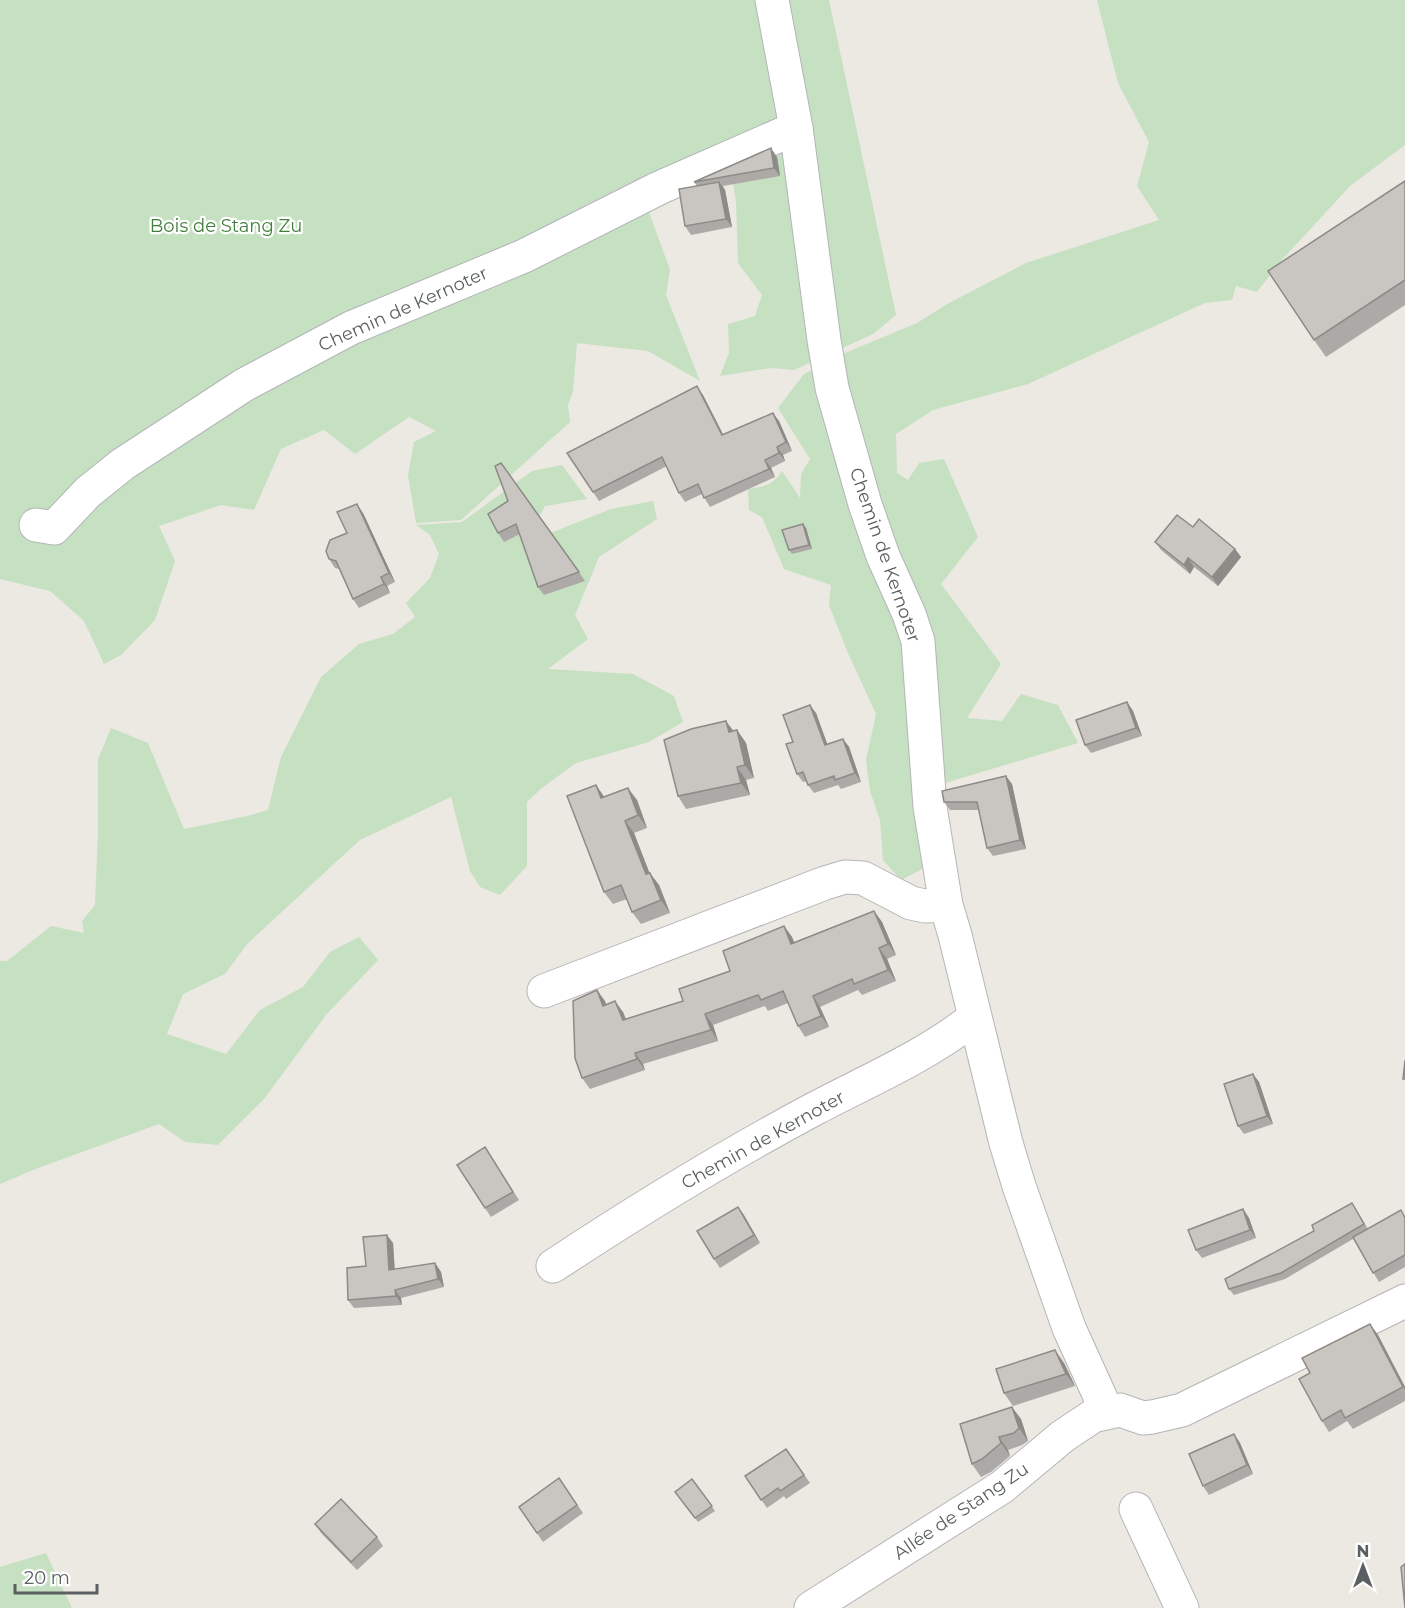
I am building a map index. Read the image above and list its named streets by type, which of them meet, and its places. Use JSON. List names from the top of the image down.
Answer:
{
  "streets": {
    "street": ["Chemin de Kernoter", "Allée de Stang Zu"]
  },
  "crossings": [
    ["Chemin de Kernoter", "Allée de Stang Zu"]
  ],
  "parks": ["Bois de Stang Zu"],
  "scale_bar": "20 m",
  "north": "top"
}
